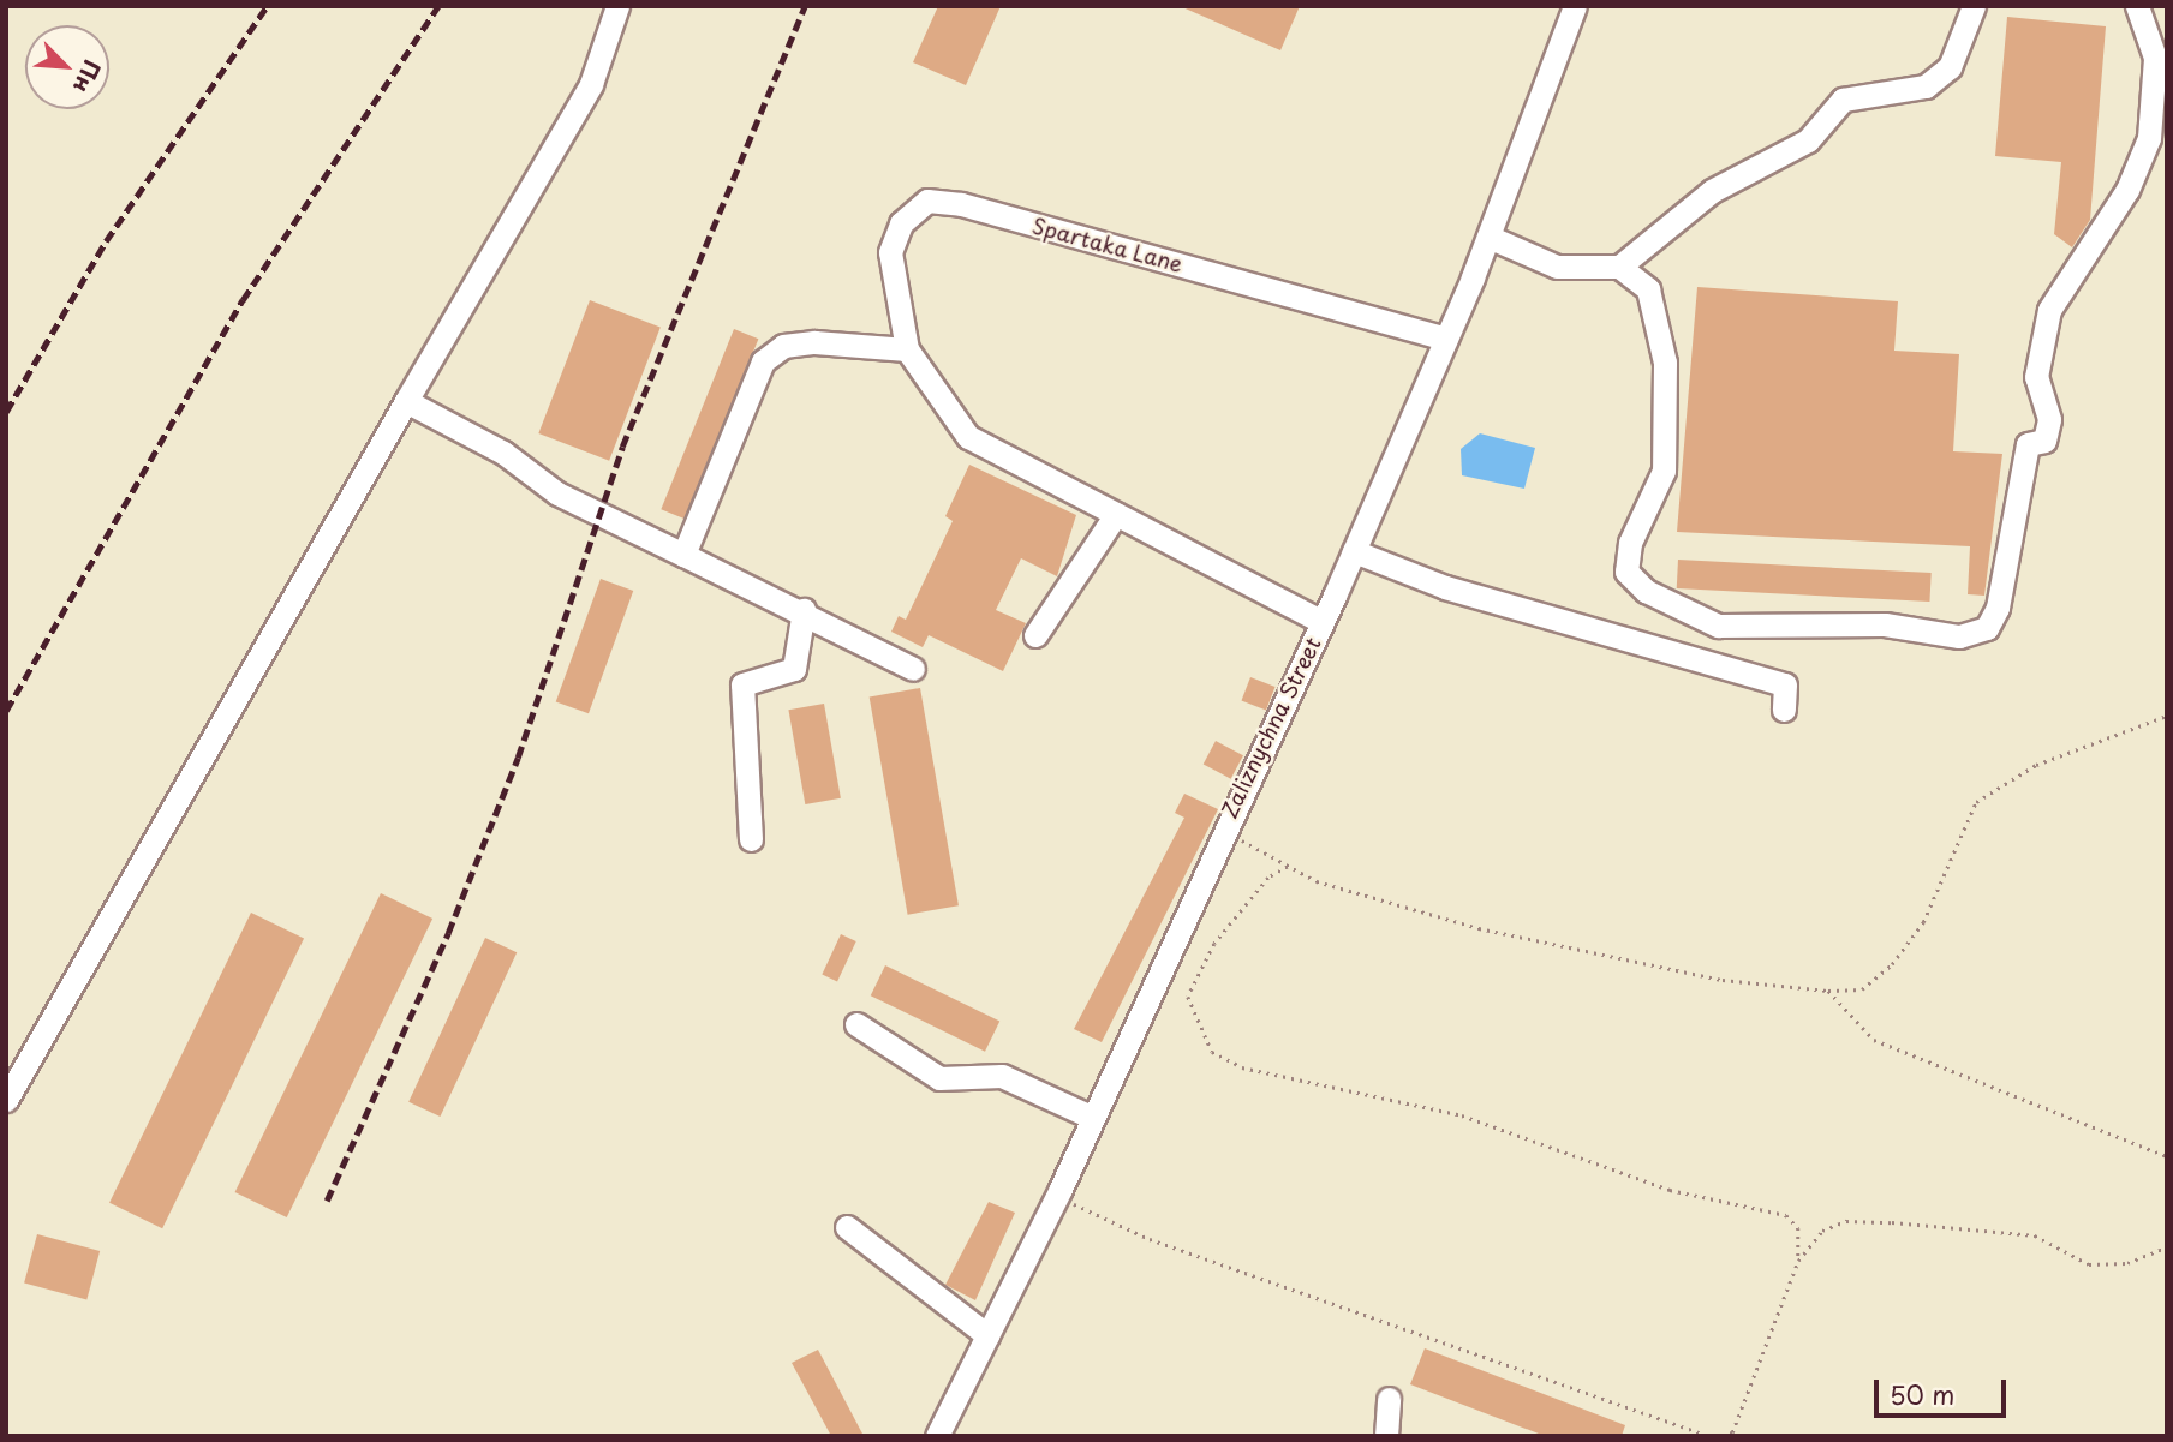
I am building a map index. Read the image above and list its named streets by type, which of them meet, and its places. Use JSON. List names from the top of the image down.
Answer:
{
  "streets": {
    "street": ["Spartaka Lane", "Zaliznychna Street"]
  },
  "crossings": [
    ["Spartaka Lane", "Zaliznychna Street"]
  ],
  "scale_bar": "50 m",
  "north": "bottom right"
}
